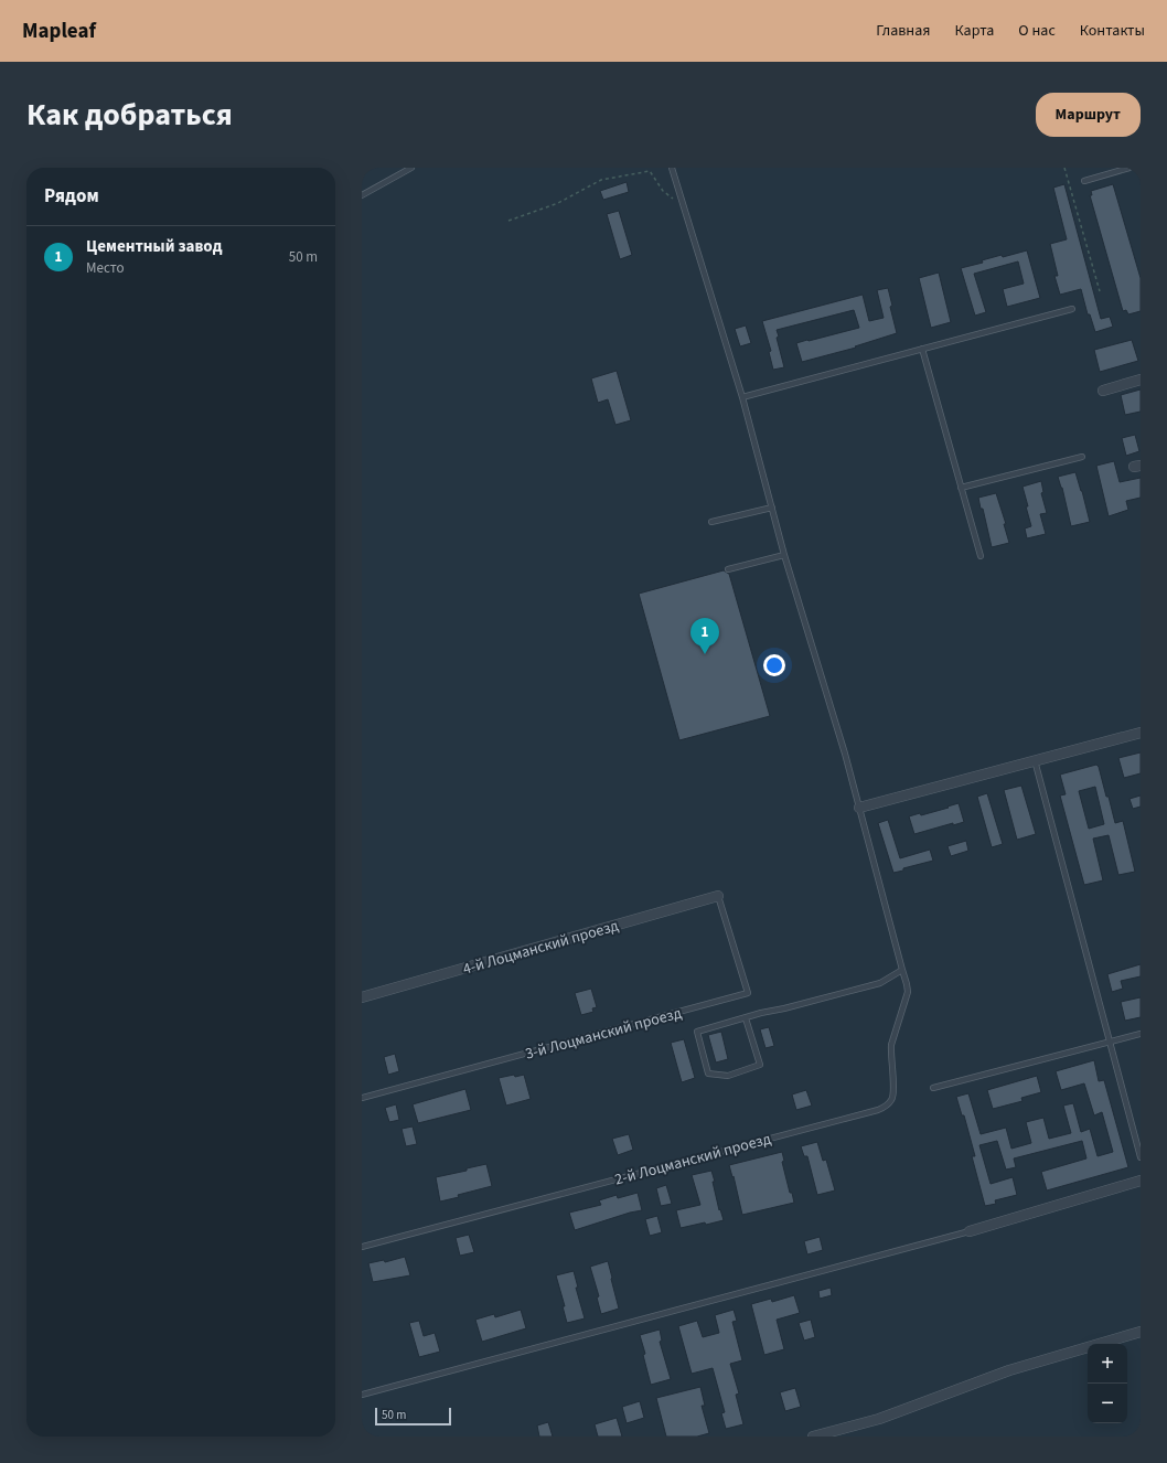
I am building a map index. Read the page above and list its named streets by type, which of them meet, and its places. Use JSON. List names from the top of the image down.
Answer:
{
  "streets": {
    "street": ["4-й Лоцманский проезд"],
    "lane": ["3-й Лоцманский проезд", "2-й Лоцманский проезд"]
  },
  "crossings": [
    ["4-й Лоцманский проезд", "3-й Лоцманский проезд"]
  ],
  "scale_bar": "50 m",
  "page": {
    "header": "Mapleaf",
    "nav": [
      "Главная",
      "Карта",
      "О нас",
      "Контакты"
    ],
    "title": "Как добраться",
    "buttons": "Маршрут",
    "heading": "Рядом",
    "list": [
      {
        "mark": "1",
        "name": "Цементный завод",
        "note": "Место",
        "value": "50 m"
      }
    ],
    "pins": "1",
    "map_buttons": ["+", "−"],
    "scale": "50 m"
  }
}
